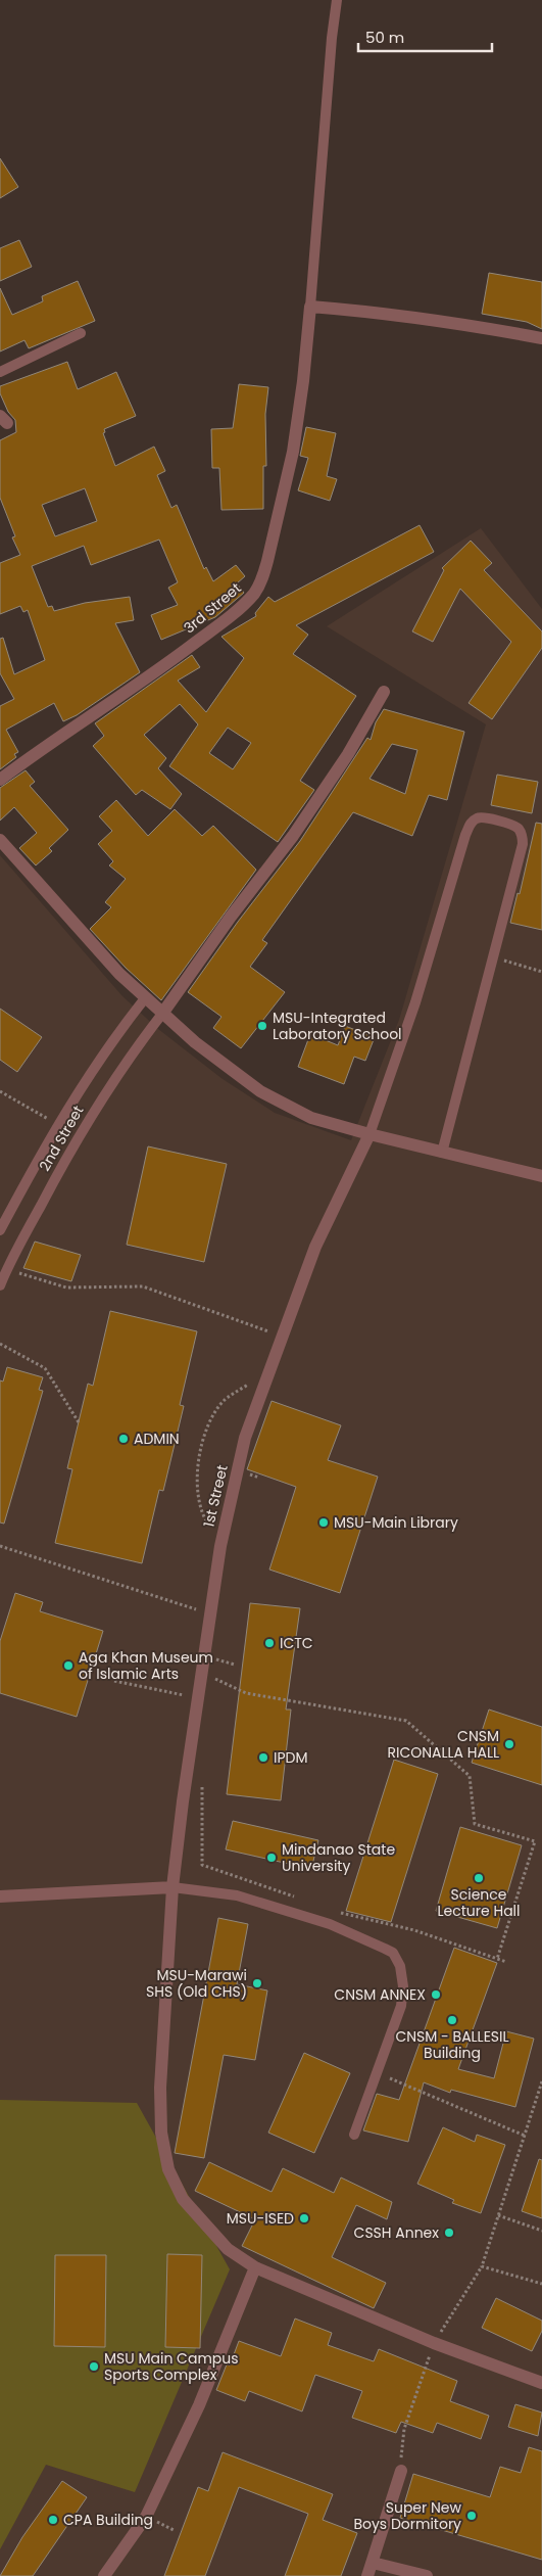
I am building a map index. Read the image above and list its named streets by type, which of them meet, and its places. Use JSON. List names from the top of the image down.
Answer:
{
  "streets": {
    "street": ["3rd Street", "1st Street"],
    "lane": ["2nd Street"]
  },
  "places": [
    "MSU-Integrated Laboratory School",
    "ADMIN",
    "MSU-Main Library",
    "ICTC",
    "Aga Khan Museum of Islamic Arts",
    "CNSM RICONALLA HALL",
    "IPDM",
    "Mindanao State University",
    "Science Lecture Hall",
    "MSU-Marawi SHS (Old CHS)",
    "CNSM ANNEX",
    "CNSM - BALLESIL Building",
    "MSU-ISED",
    "CSSH Annex",
    "MSU Main Campus Sports Complex",
    "Super New Boys Dormitory",
    "CPA Building"
  ],
  "scale_bar": "50 m"
}
